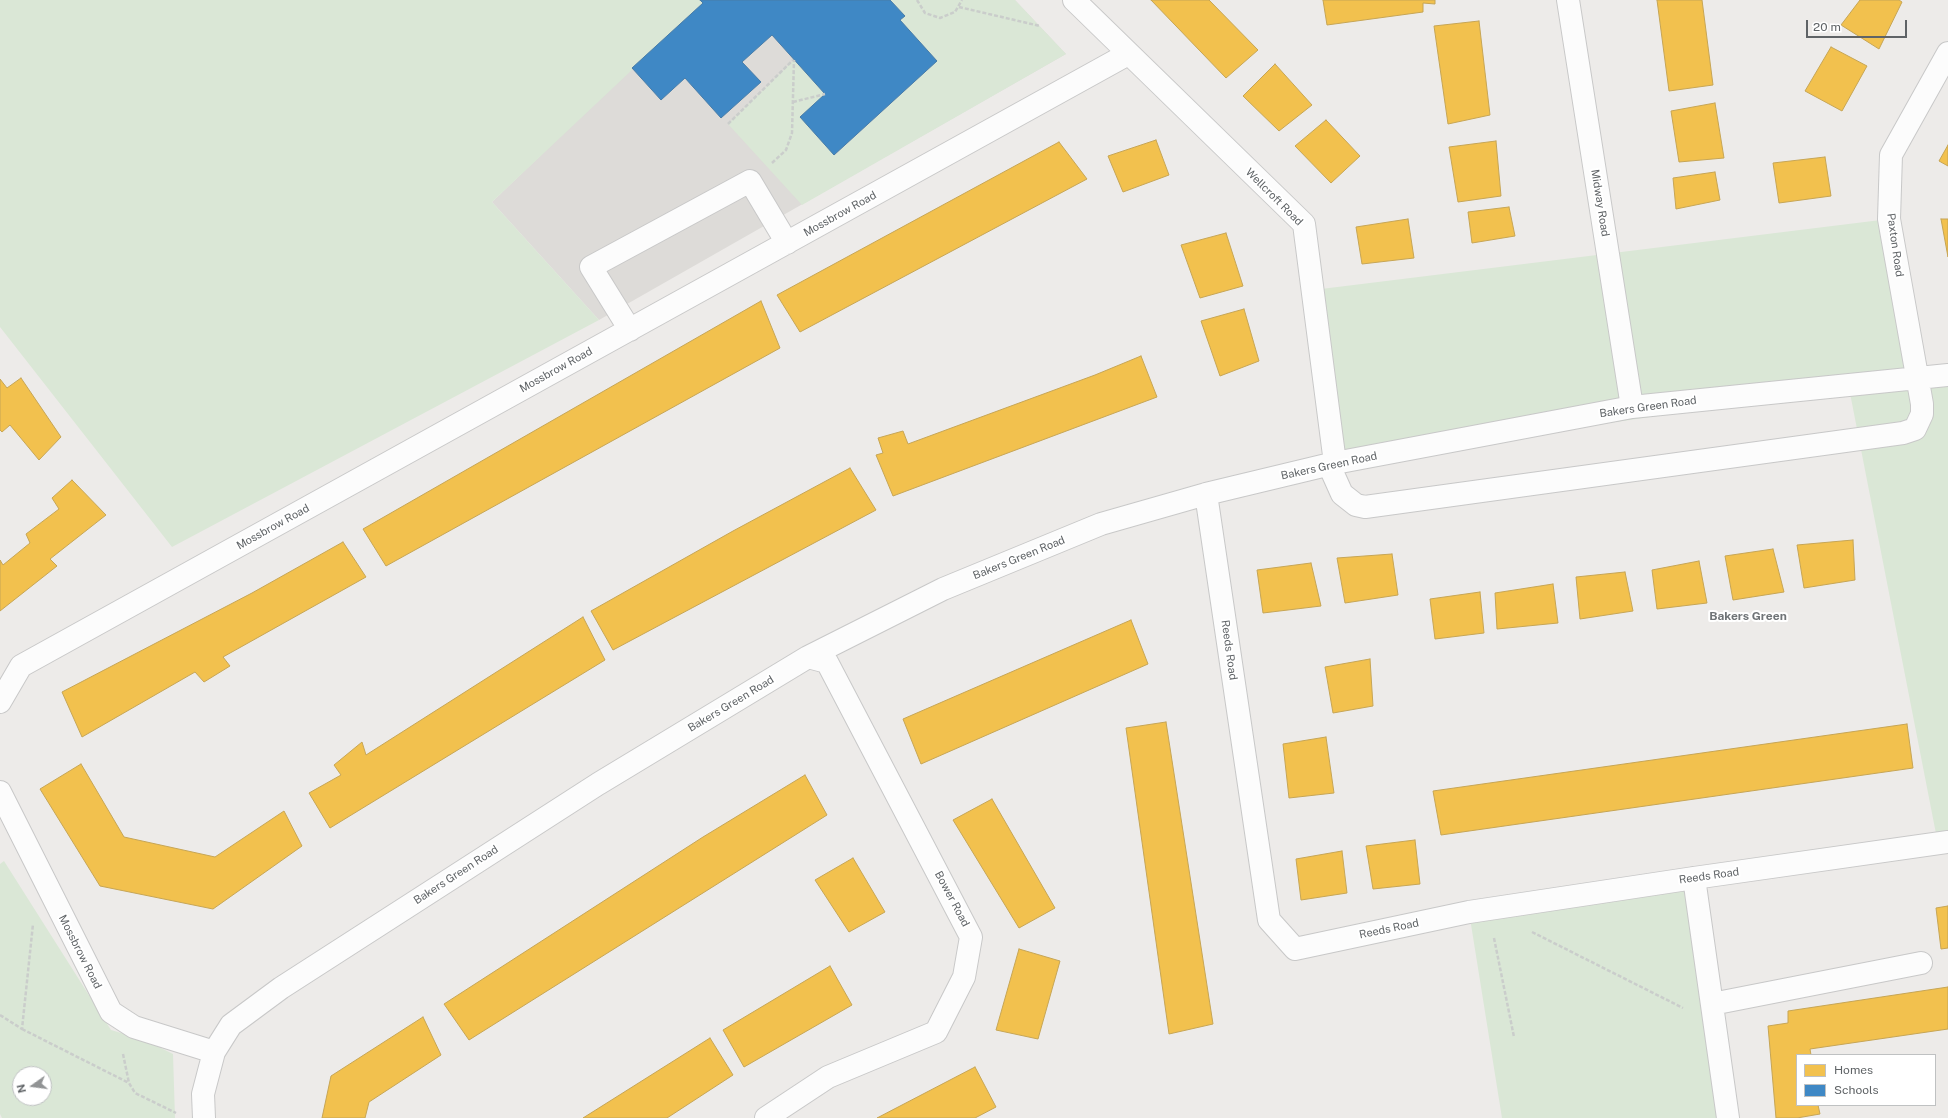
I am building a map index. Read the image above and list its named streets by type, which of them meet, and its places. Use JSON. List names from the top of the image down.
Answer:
{
  "streets": {
    "street": [
      "Wellcroft Road",
      "Midway Road",
      "Mossbrow Road",
      "Paxton Road",
      "Bakers Green Road",
      "Reeds Road",
      "Bower Road"
    ]
  },
  "crossings": [
    ["Wellcroft Road", "Mossbrow Road"],
    ["Wellcroft Road", "Paxton Road"],
    ["Wellcroft Road", "Bakers Green Road"],
    ["Midway Road", "Bakers Green Road"],
    ["Mossbrow Road", "Bakers Green Road"],
    ["Paxton Road", "Bakers Green Road"],
    ["Bakers Green Road", "Reeds Road"],
    ["Bakers Green Road", "Bower Road"]
  ],
  "districts": ["Bakers Green"],
  "legend": ["Homes", "Schools"],
  "scale_bar": "20 m",
  "north": "left"
}
